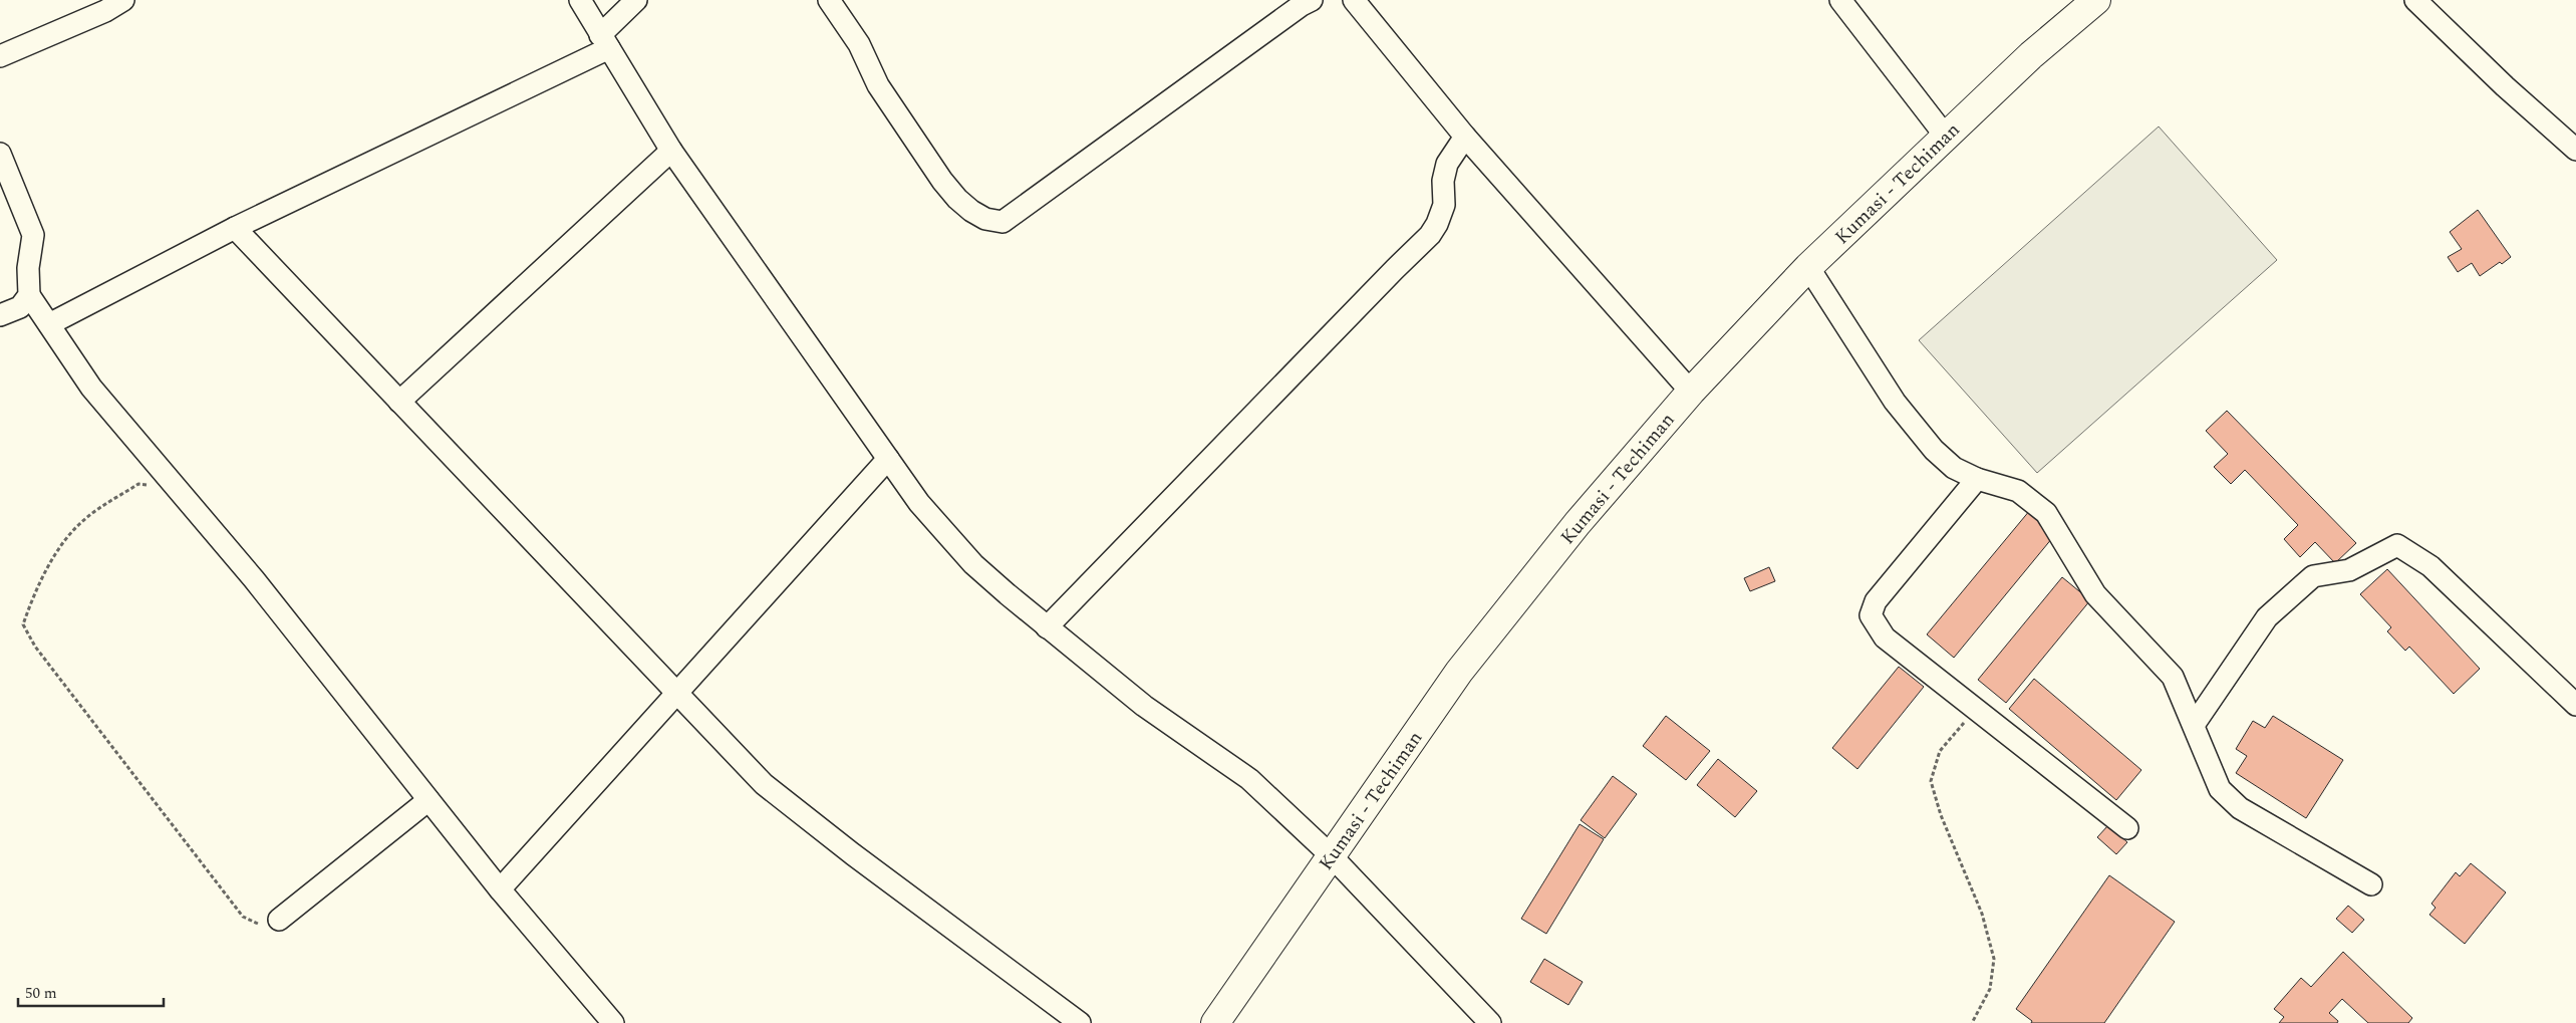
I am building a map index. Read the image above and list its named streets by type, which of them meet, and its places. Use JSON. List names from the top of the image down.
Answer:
{
  "streets": {
    "highway": ["Kumasi - Techiman"]
  },
  "scale_bar": "50 m"
}
